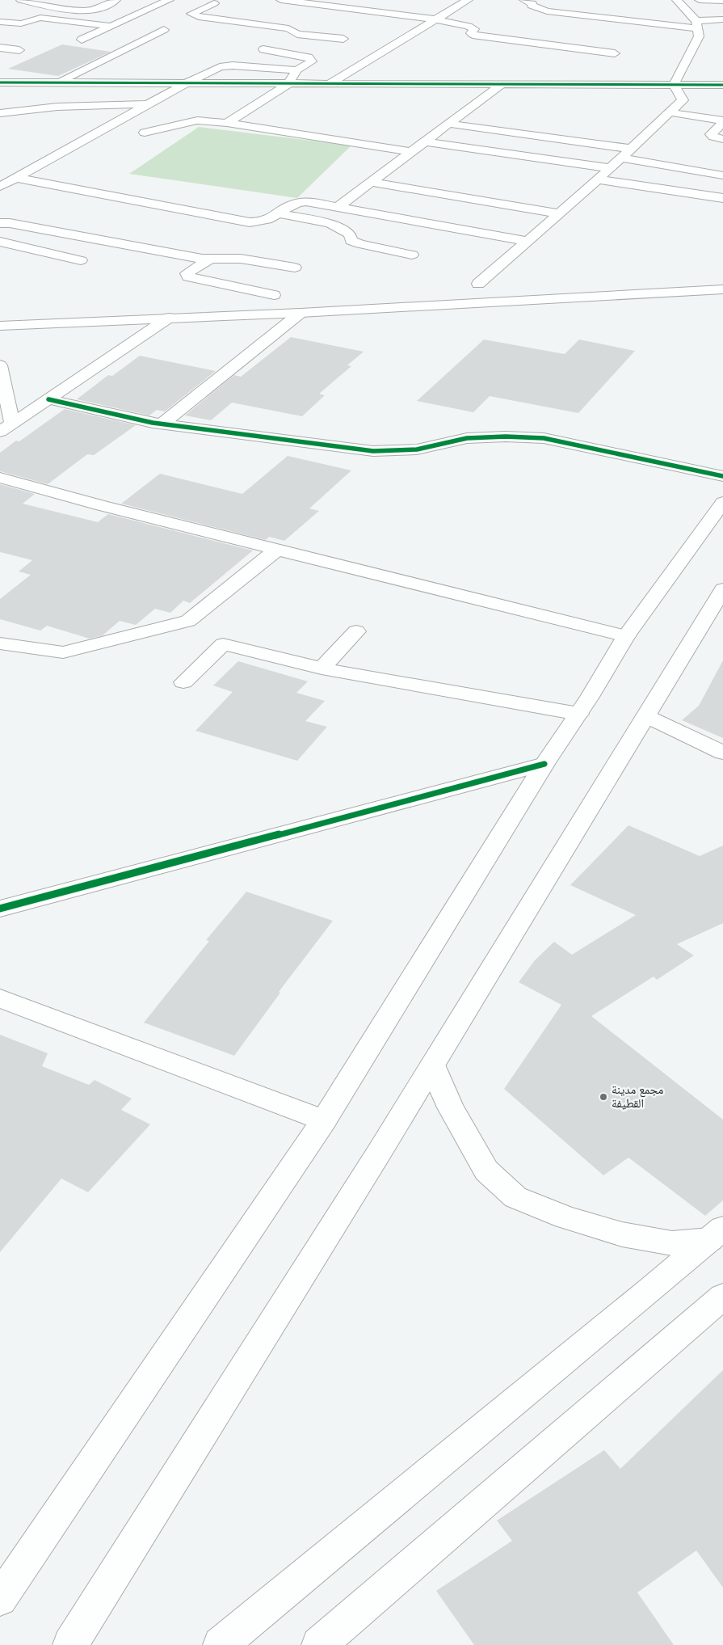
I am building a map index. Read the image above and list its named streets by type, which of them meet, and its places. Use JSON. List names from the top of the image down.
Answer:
{
  "places": ["مجمع مدينة القطيفة"]
}
